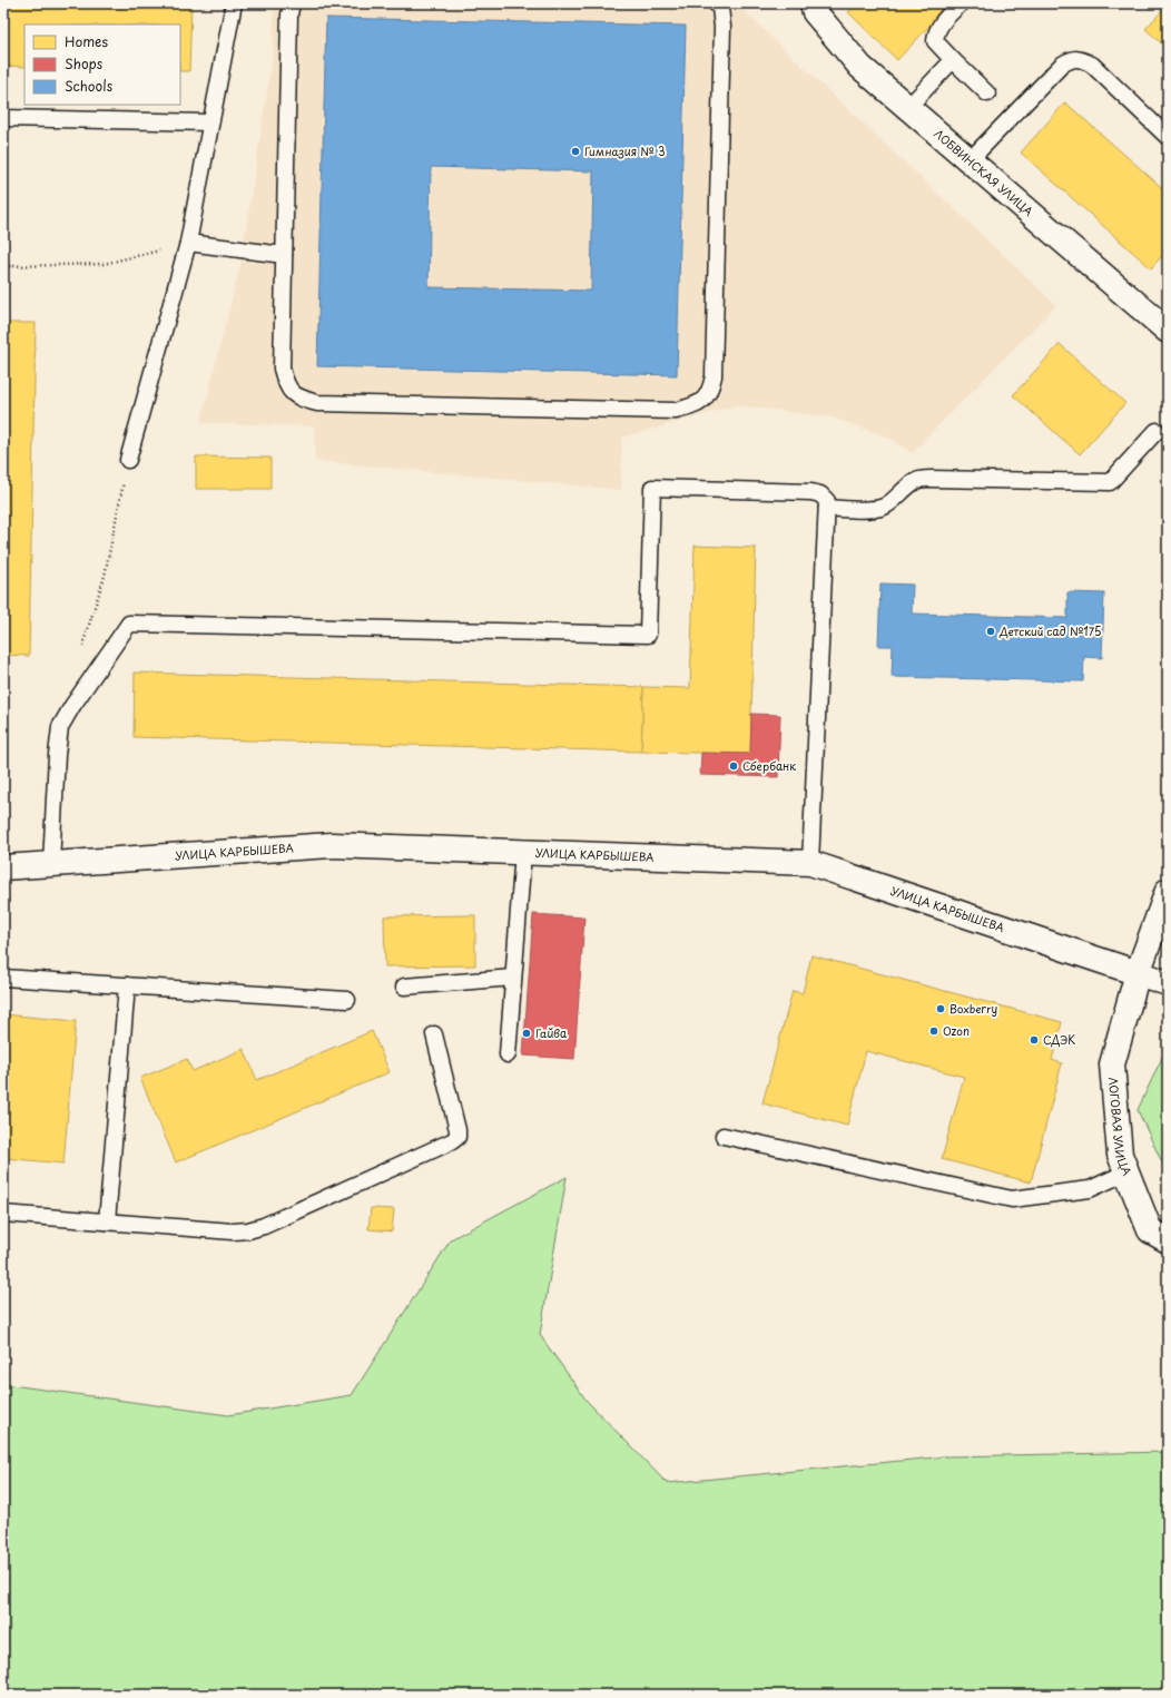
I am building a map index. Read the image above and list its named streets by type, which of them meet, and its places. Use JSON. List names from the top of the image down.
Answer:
{
  "streets": {
    "street": ["ЛОБВИНСКАЯ УЛИЦА", "УЛИЦА КАРБЫШЕВА", "ЛОГОВАЯ УЛИЦА"]
  },
  "crossings": [
    ["УЛИЦА КАРБЫШЕВА", "ЛОГОВАЯ УЛИЦА"]
  ],
  "places": [
    "Гимназия № 3",
    "Детский сад №175",
    "Сбербанк",
    "Boxberry",
    "Ozon",
    "Гайва",
    "СДЭК"
  ],
  "legend": ["Homes", "Shops", "Schools"]
}
